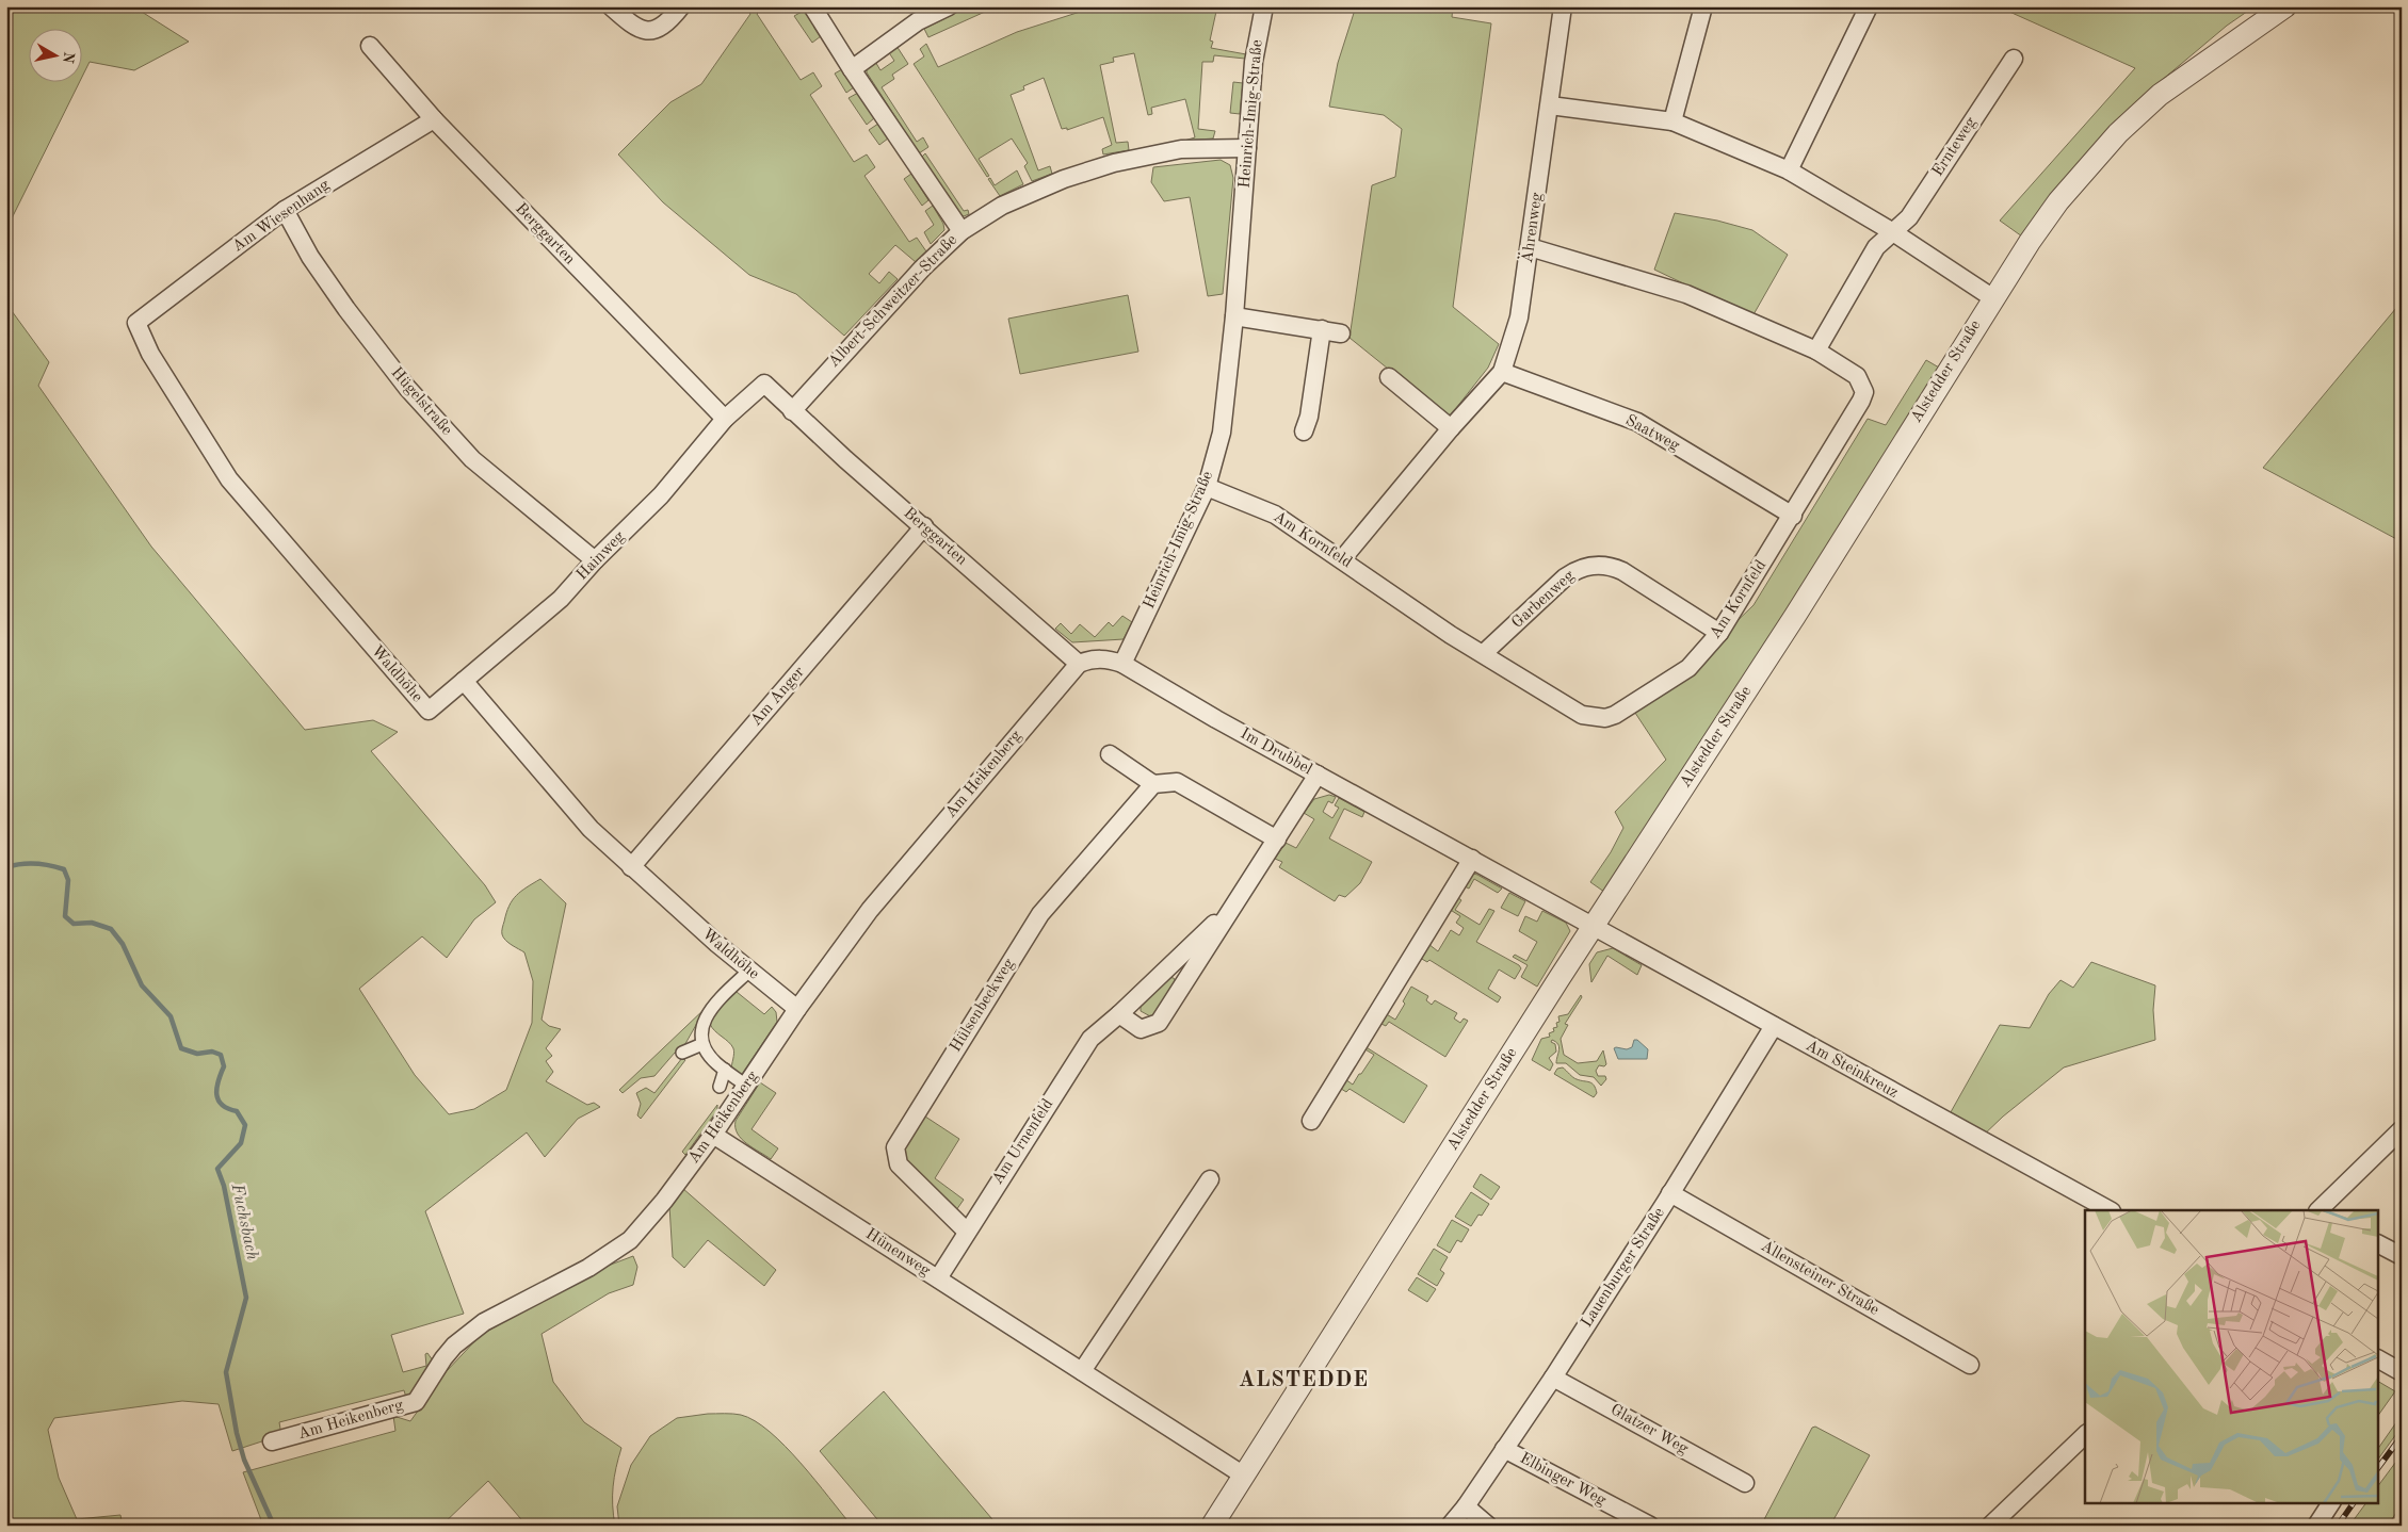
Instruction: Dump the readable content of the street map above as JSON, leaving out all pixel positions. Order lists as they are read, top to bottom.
{
  "streets": {
    "street": [
      "Heinrich-Imig-Straße",
      "Ernteweg",
      "Am Wiesenhang",
      "Ährenweg",
      "Berggarten",
      "Albert-Schweitzer-Straße",
      "Alstedder Straße",
      "Hügelstraße",
      "Saatweg",
      "Am Kornfeld",
      "Hainweg",
      "Garbenweg",
      "Waldhöhe",
      "Am Anger",
      "Im Drubbel",
      "Am Heikenberg",
      "Hülsenbeckweg",
      "Am Steinkreuz",
      "Am Urnenfeld",
      "Hünenweg",
      "Lauenburger Straße",
      "Allensteiner Straße",
      "Glatzer Weg",
      "Elbinger Weg"
    ]
  },
  "crossings": [
    ["Heinrich-Imig-Straße", "Albert-Schweitzer-Straße"],
    ["Heinrich-Imig-Straße", "Am Kornfeld"],
    ["Heinrich-Imig-Straße", "Im Drubbel"],
    ["Ernteweg", "Am Kornfeld"],
    ["Am Wiesenhang", "Berggarten"],
    ["Am Wiesenhang", "Hügelstraße"],
    ["Am Wiesenhang", "Waldhöhe"],
    ["Ährenweg", "Saatweg"],
    ["Ährenweg", "Am Kornfeld"],
    ["Berggarten", "Albert-Schweitzer-Straße"],
    ["Berggarten", "Hainweg"],
    ["Berggarten", "Am Anger"],
    ["Berggarten", "Im Drubbel"],
    ["Berggarten", "Am Heikenberg"],
    ["Alstedder Straße", "Im Drubbel"],
    ["Alstedder Straße", "Am Steinkreuz"],
    ["Alstedder Straße", "Hünenweg"],
    ["Hügelstraße", "Hainweg"],
    ["Saatweg", "Am Kornfeld"],
    ["Am Kornfeld", "Garbenweg"],
    ["Hainweg", "Waldhöhe"],
    ["Waldhöhe", "Am Anger"],
    ["Waldhöhe", "Am Heikenberg"],
    ["Im Drubbel", "Am Heikenberg"],
    ["Im Drubbel", "Am Steinkreuz"],
    ["Im Drubbel", "Am Urnenfeld"],
    ["Am Heikenberg", "Hünenweg"],
    ["Hülsenbeckweg", "Am Urnenfeld"],
    ["Am Steinkreuz", "Lauenburger Straße"],
    ["Am Urnenfeld", "Hünenweg"],
    ["Lauenburger Straße", "Allensteiner Straße"],
    ["Lauenburger Straße", "Glatzer Weg"],
    ["Lauenburger Straße", "Elbinger Weg"]
  ],
  "districts": ["ALSTEDDE"],
  "water": ["Fuchsbach"],
  "north": "right"
}
